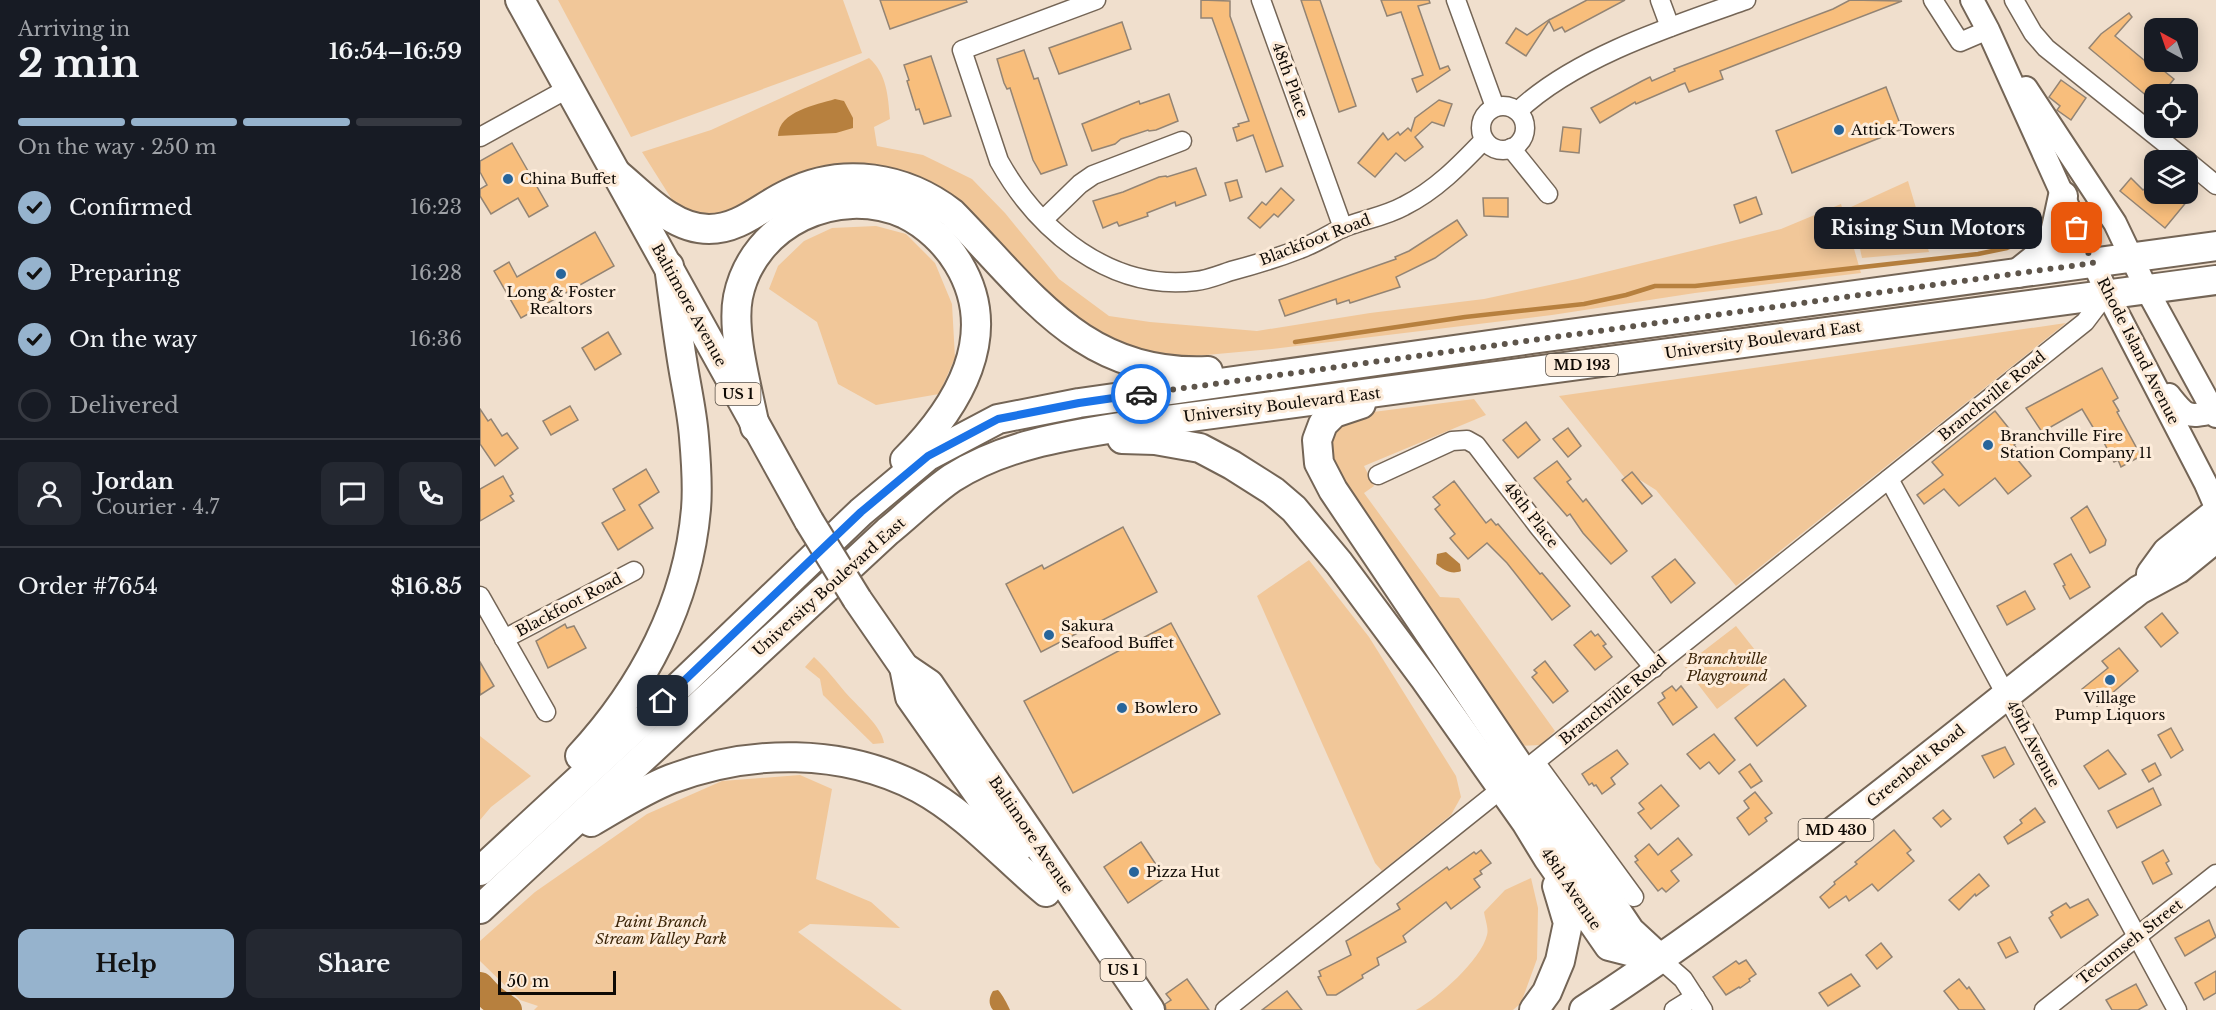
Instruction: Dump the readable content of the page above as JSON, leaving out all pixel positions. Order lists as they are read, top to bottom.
{
  "streets": {
    "main road": [
      "Baltimore Avenue",
      "University Boulevard East",
      "MD 193",
      "US 1",
      "Greenbelt Road",
      "MD 430",
      "48th Avenue"
    ],
    "street": [
      "48th Place",
      "Blackfoot Road",
      "Rhode Island Avenue",
      "Branchville Road",
      "49th Avenue",
      "Tecumseh Street"
    ]
  },
  "crossings": [
    ["48th Place", "Blackfoot Road"],
    ["48th Place", "Branchville Road"],
    ["University Boulevard East", "Rhode Island Avenue"],
    ["University Boulevard East", "Branchville Road"],
    ["Rhode Island Avenue", "Branchville Road"],
    ["Branchville Road", "49th Avenue"],
    ["Branchville Road", "48th Avenue"],
    ["49th Avenue", "Greenbelt Road"],
    ["49th Avenue", "Tecumseh Street"],
    ["Greenbelt Road", "MD 430"],
    ["Greenbelt Road", "48th Avenue"]
  ],
  "parks": ["Branchville Playground", "Paint Branch Stream Valley Park"],
  "places": [
    "Attick Towers",
    "China Buffet",
    "Rising Sun Motors",
    "Long & Foster Realtors",
    "Branchville Fire Station Company 11",
    "Sakura Seafood Buffet",
    "Village Pump Liquors",
    "Bowlero",
    "Pizza Hut"
  ],
  "scale_bar": "50 m",
  "north": "top left",
  "page": {
    "heading": ["2 min", "Arriving in", "16:54–16:59"],
    "panel": [
      "Jordan",
      "Courier · 4.7",
      "Order #7654",
      "$16.85"
    ],
    "bar": "On the way · 250 m",
    "list": [
      ["Confirmed", "16:23"],
      ["Preparing", "16:28"],
      ["On the way", "16:36"],
      "Delivered"
    ],
    "bubble": "Rising Sun Motors",
    "buttons": ["Help", "Share"],
    "scale": "50 m"
  }
}
